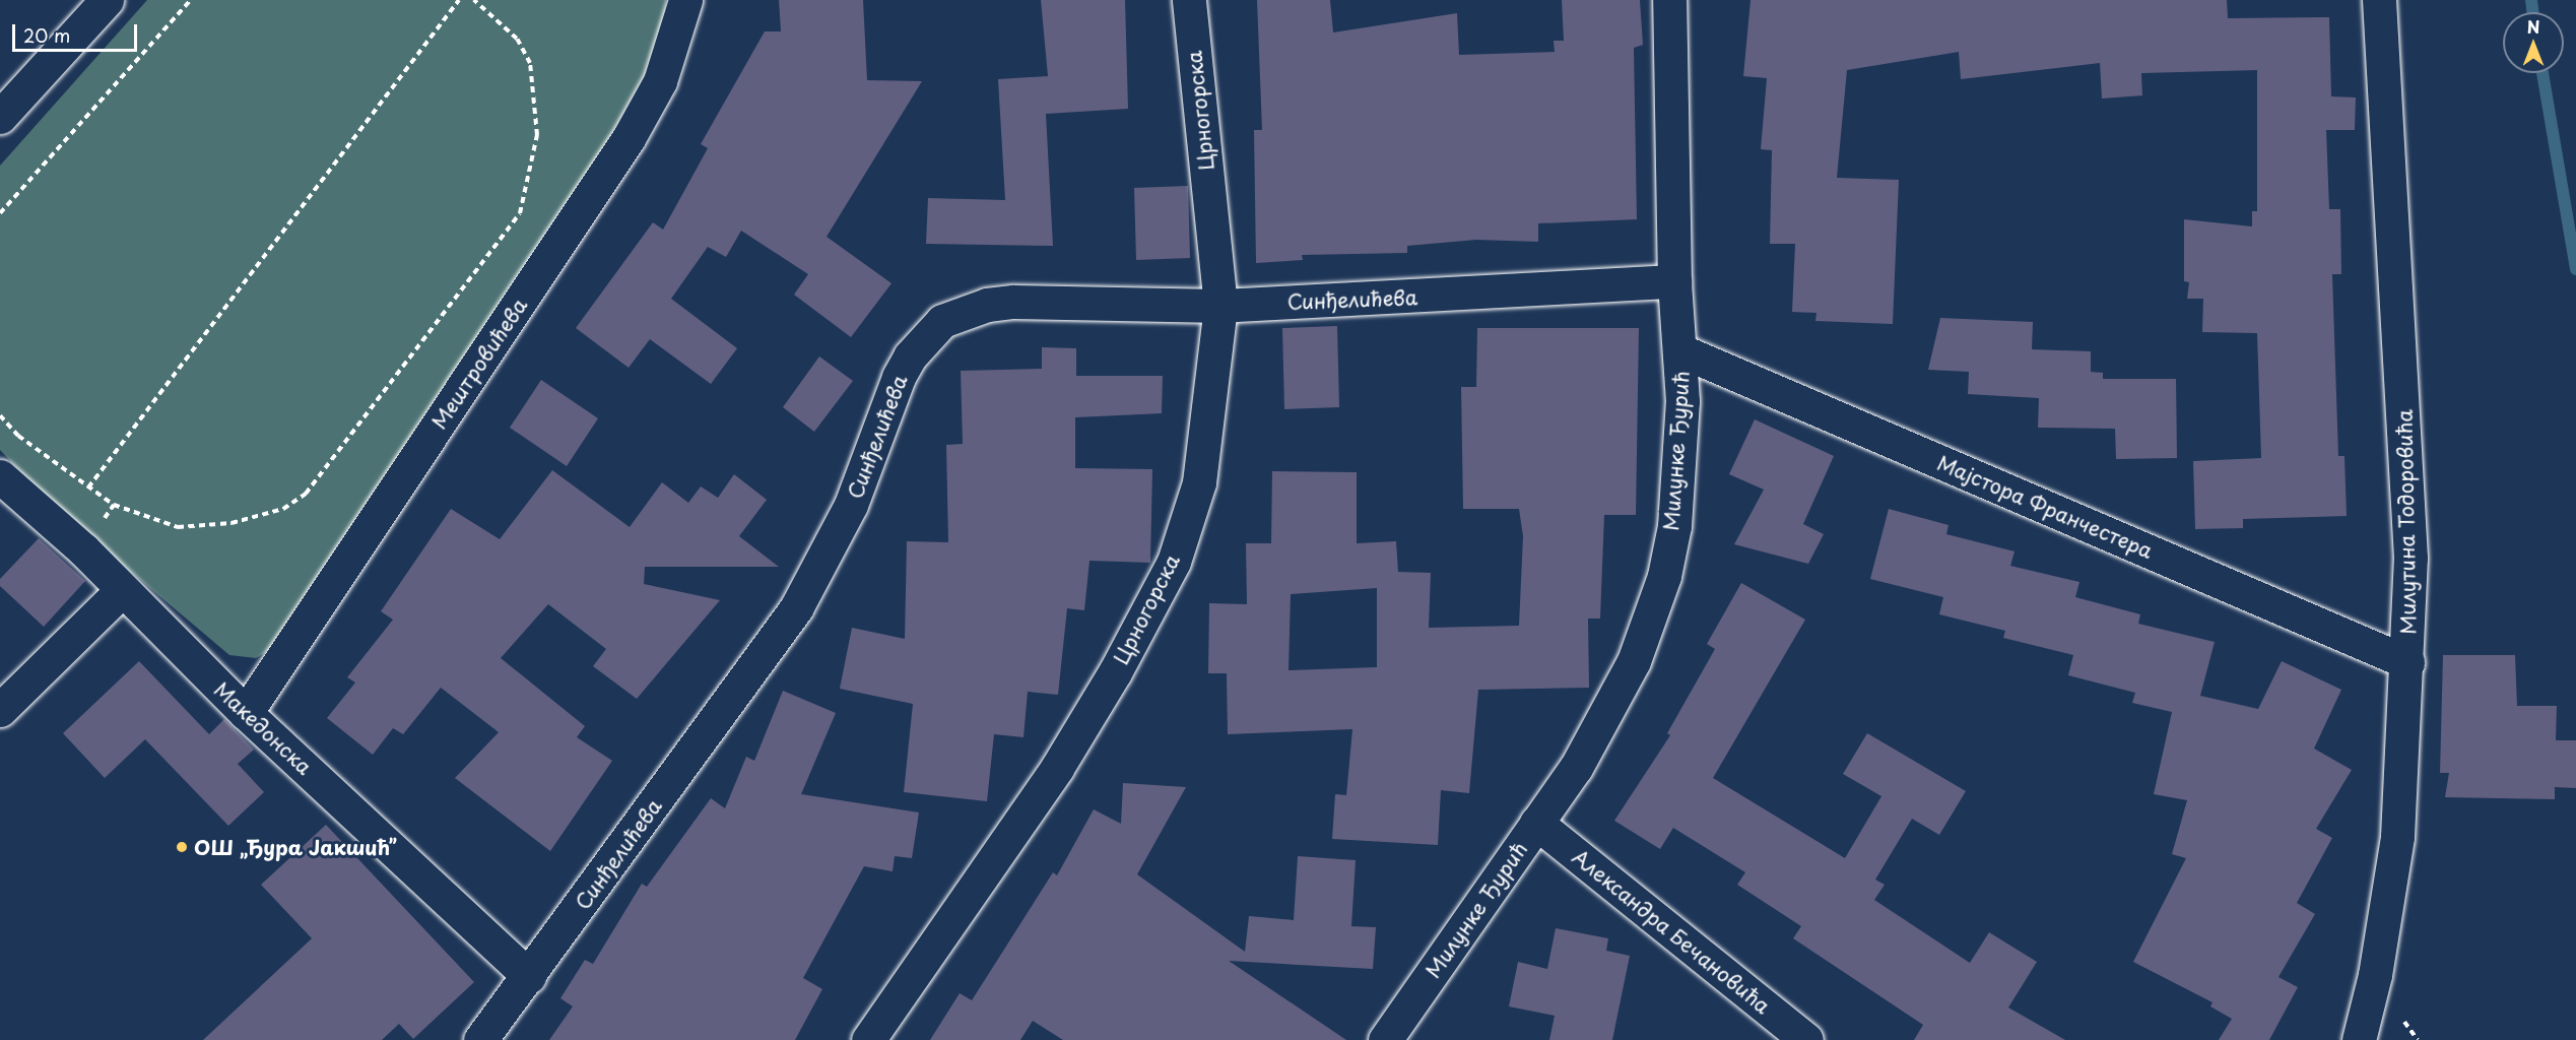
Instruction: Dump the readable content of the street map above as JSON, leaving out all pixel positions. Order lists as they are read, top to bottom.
{
  "streets": {
    "street": [
      "Црногорска",
      "Синђелићева",
      "Мештровићева",
      "Милунке Ђурић",
      "Мајстора Франчестера",
      "Милутина Тодоровића",
      "Македонска",
      "Александра Бечановића"
    ]
  },
  "crossings": [
    ["Црногорска", "Синђелићева"],
    ["Синђелићева", "Милунке Ђурић"],
    ["Синђелићева", "Македонска"],
    ["Мештровићева", "Македонска"],
    ["Милунке Ђурић", "Мајстора Франчестера"],
    ["Милунке Ђурић", "Александра Бечановића"],
    ["Мајстора Франчестера", "Милутина Тодоровића"]
  ],
  "places": ["ОШ „Ђура Јакшић”"],
  "scale_bar": "20 m",
  "north": "top"
}
